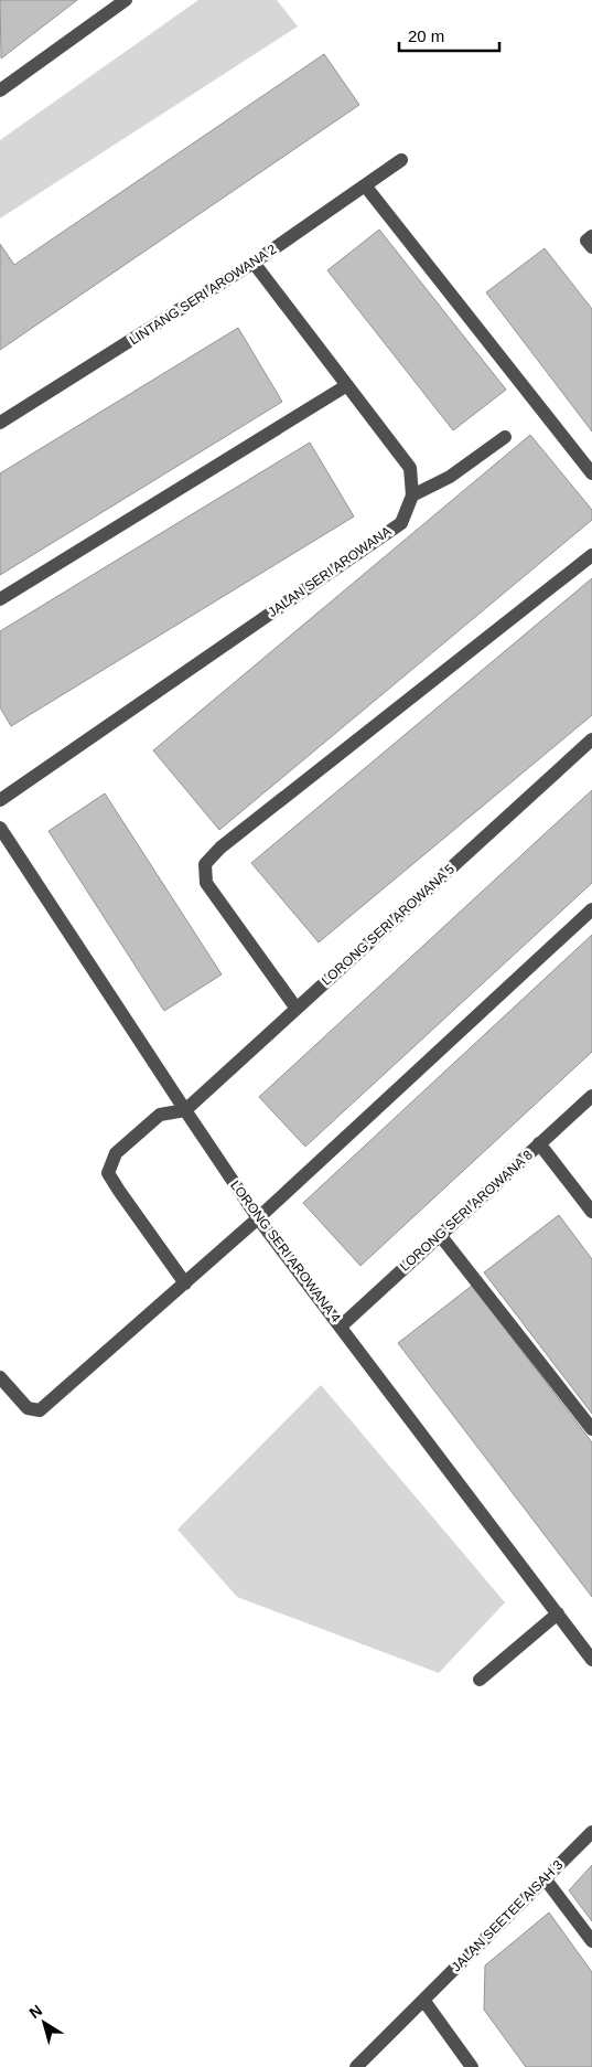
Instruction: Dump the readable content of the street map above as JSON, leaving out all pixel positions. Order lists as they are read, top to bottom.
{
  "streets": {
    "street": [
      "LINTANG SERI AROWANA 2",
      "JALAN SERI AROWANA",
      "LORONG SERI AROWANA 5",
      "LORONG SERI AROWANA 8",
      "LORONG SERI AROWANA 4",
      "JALAN SEETEE AISAH 3"
    ]
  },
  "crossings": [
    ["LINTANG SERI AROWANA 2", "JALAN SERI AROWANA"],
    ["LORONG SERI AROWANA 5", "LORONG SERI AROWANA 4"],
    ["LORONG SERI AROWANA 8", "LORONG SERI AROWANA 4"]
  ],
  "scale_bar": "20 m",
  "north": "top left"
}
